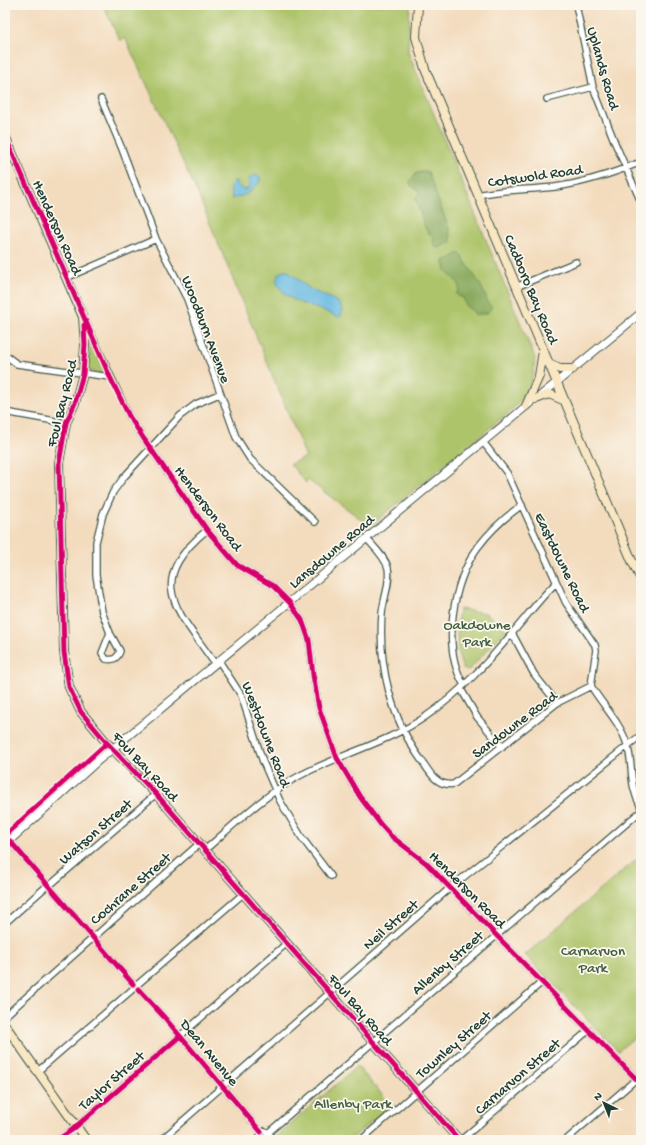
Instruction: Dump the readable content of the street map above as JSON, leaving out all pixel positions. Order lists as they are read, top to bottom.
{
  "streets": {
    "main road": ["Henderson Road", "Cadboro Bay Road", "Foul Bay Road"],
    "street": [
      "Uplands Road",
      "Cotswold Road",
      "Woodburn Avenue",
      "Lansdowne Road",
      "Eastdowne Road",
      "Sandowne Road",
      "Westdowne Road",
      "Watson Street",
      "Cochrane Street",
      "Neil Street",
      "Allenby Street",
      "Townley Street",
      "Dean Avenue",
      "Carnarvon Street",
      "Taylor Street"
    ]
  },
  "crossings": [
    ["Uplands Road", "Cotswold Road"],
    ["Cotswold Road", "Cadboro Bay Road"],
    ["Henderson Road", "Foul Bay Road"],
    ["Henderson Road", "Lansdowne Road"],
    ["Henderson Road", "Westdowne Road"],
    ["Henderson Road", "Cochrane Street"],
    ["Henderson Road", "Neil Street"],
    ["Henderson Road", "Allenby Street"],
    ["Henderson Road", "Townley Street"],
    ["Henderson Road", "Carnarvon Street"],
    ["Cadboro Bay Road", "Lansdowne Road"],
    ["Foul Bay Road", "Lansdowne Road"],
    ["Foul Bay Road", "Watson Street"],
    ["Foul Bay Road", "Cochrane Street"],
    ["Foul Bay Road", "Neil Street"],
    ["Foul Bay Road", "Allenby Street"],
    ["Foul Bay Road", "Townley Street"],
    ["Foul Bay Road", "Carnarvon Street"],
    ["Foul Bay Road", "Taylor Street"],
    ["Lansdowne Road", "Eastdowne Road"],
    ["Lansdowne Road", "Westdowne Road"],
    ["Lansdowne Road", "Dean Avenue"],
    ["Eastdowne Road", "Sandowne Road"],
    ["Eastdowne Road", "Cochrane Street"],
    ["Sandowne Road", "Cochrane Street"],
    ["Westdowne Road", "Cochrane Street"],
    ["Watson Street", "Dean Avenue"],
    ["Cochrane Street", "Dean Avenue"],
    ["Neil Street", "Dean Avenue"],
    ["Dean Avenue", "Taylor Street"]
  ],
  "parks": ["Oakdowne Park", "Carnarvon Park", "Allenby Park"],
  "north": "top left"
}
